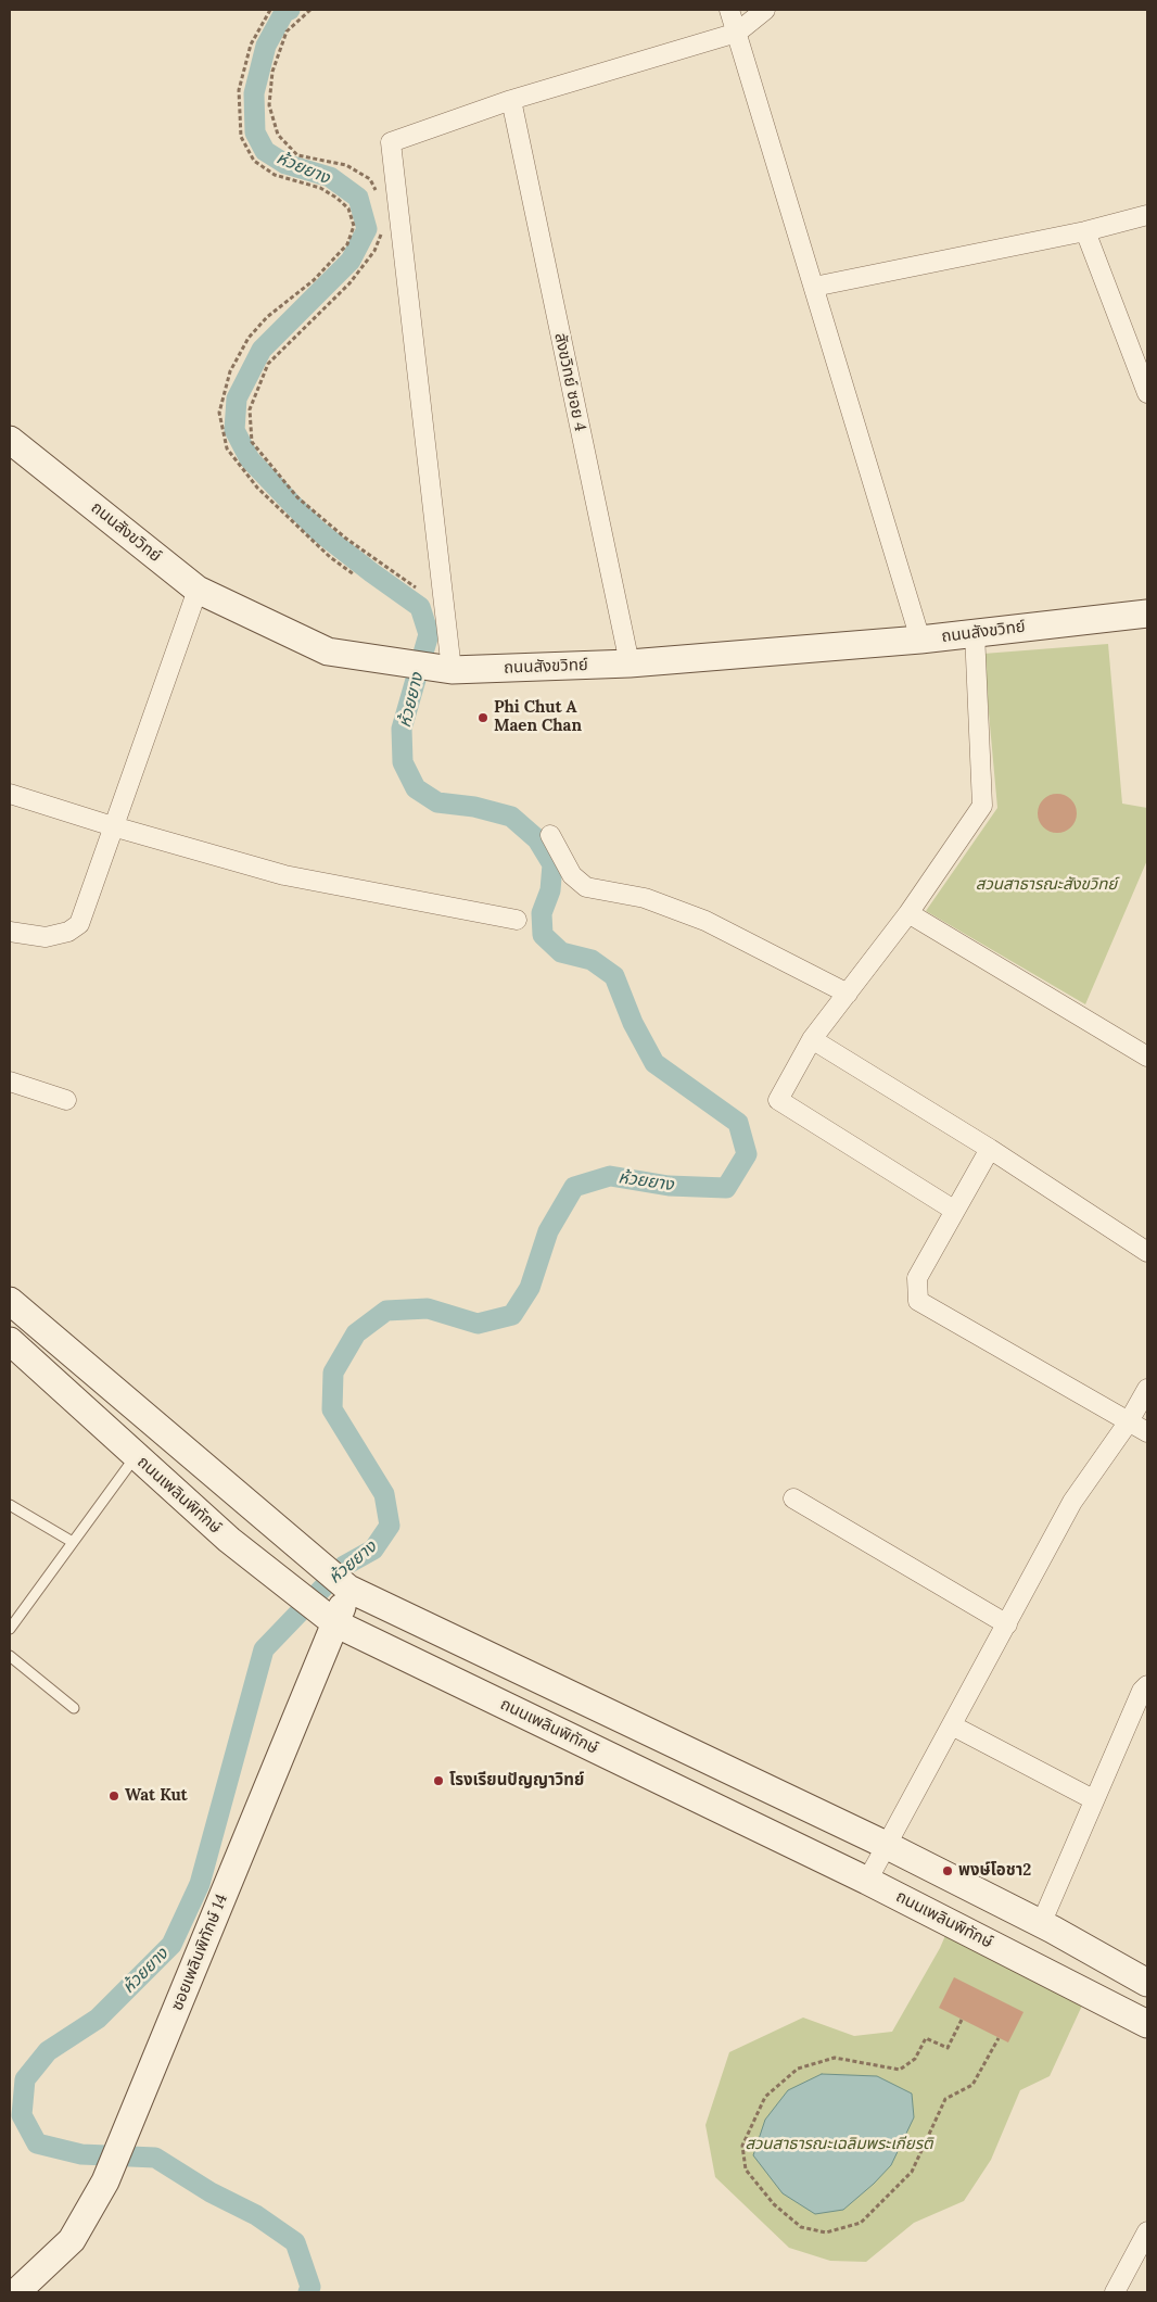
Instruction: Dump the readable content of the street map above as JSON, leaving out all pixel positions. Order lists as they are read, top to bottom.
{
  "streets": {
    "main road": ["ถนนสังขวิทย์", "ถนนเพลินพิทักษ์", "ซอยเพลินพิทักษ์ 14"],
    "street": ["สังขวิทย์ ซอย 4"]
  },
  "crossings": [
    ["สังขวิทย์ ซอย 4", "ถนนสังขวิทย์"],
    ["ถนนเพลินพิทักษ์", "ซอยเพลินพิทักษ์ 14"]
  ],
  "water": ["ห้วยยาง"],
  "parks": ["สวนสาธารณะสังขวิทย์", "สวนสาธารณะเฉลิมพระเกียรติ"],
  "places": [
    "Phi Chut A Maen Chan",
    "โรงเรียนปัญญาวิทย์",
    "Wat Kut",
    "พงษ์โอชา2"
  ]
}
